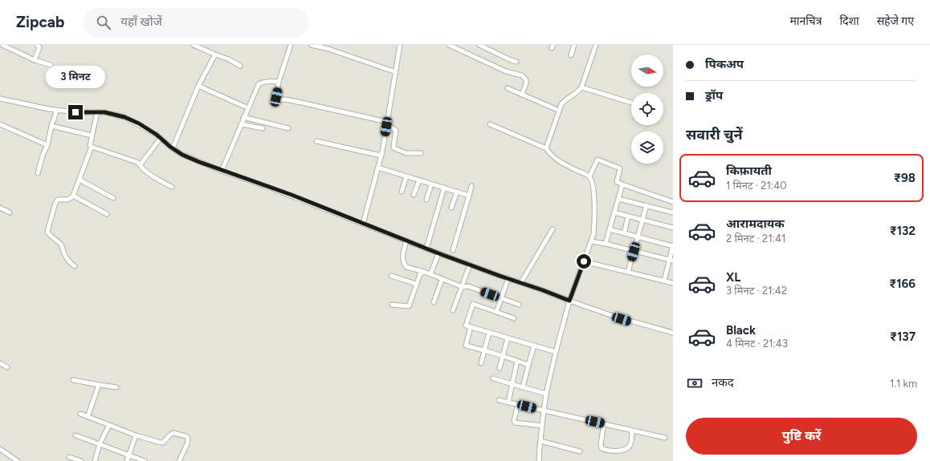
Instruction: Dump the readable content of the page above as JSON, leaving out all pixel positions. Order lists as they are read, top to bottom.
{
  "north": "right",
  "page": {
    "header": "Zipcab",
    "search": "यहाँ खोजें",
    "nav": ["मानचित्र", "दिशा", "सहेजे गए"],
    "banner": ["पिकअप", "ड्रॉप"],
    "bubble": "3 मिनट",
    "heading": "सवारी चुनें",
    "list": [
      {
        "name": "किफ़ायती",
        "note": "1 मिनट · 21:40",
        "value": "₹98"
      },
      {
        "name": "आरामदायक",
        "note": "2 मिनट · 21:41",
        "value": "₹132"
      },
      {
        "name": "XL",
        "note": "3 मिनट · 21:42",
        "value": "₹166"
      },
      {
        "name": "Black",
        "note": "4 मिनट · 21:43",
        "value": "₹137"
      }
    ],
    "pay": ["नकद", "1.1 km"],
    "buttons": "पुष्टि करें"
  }
}
